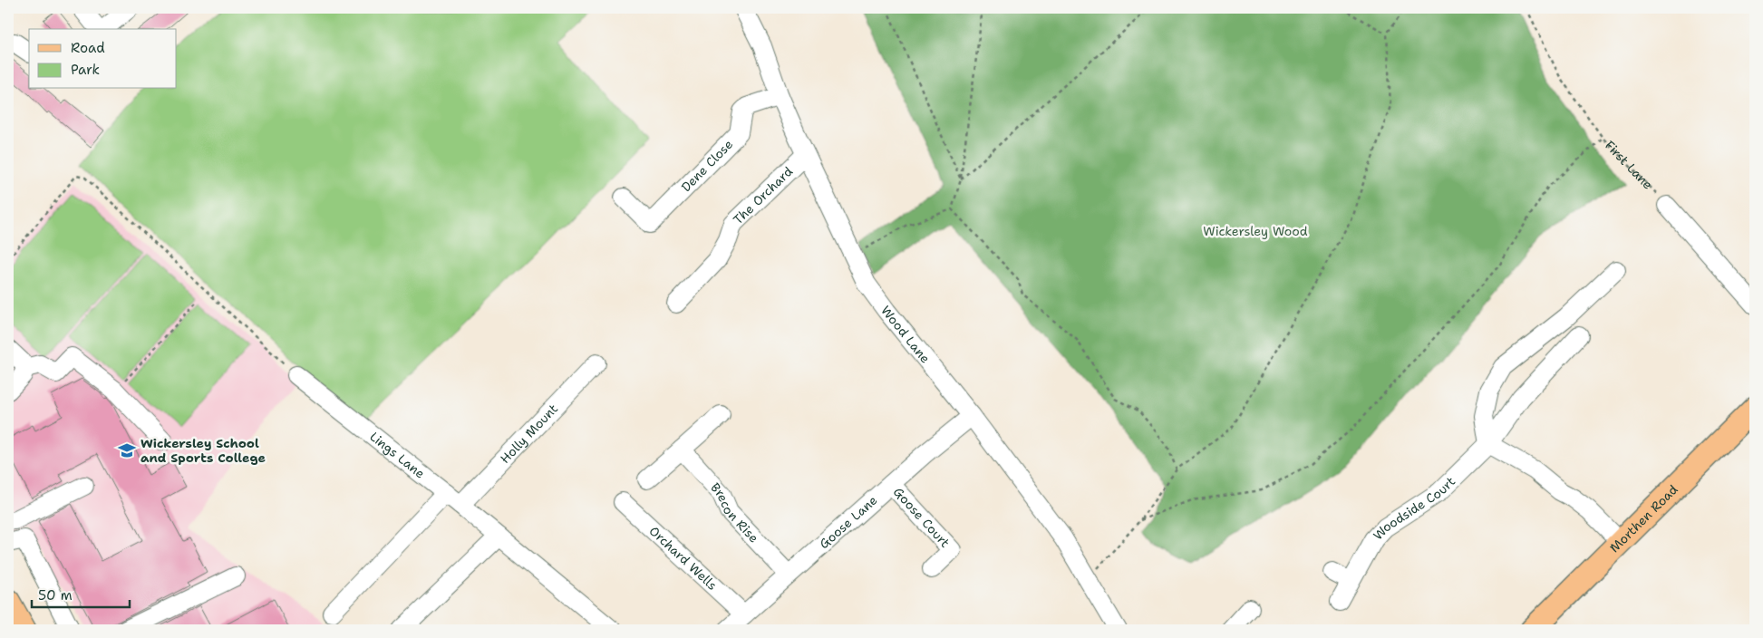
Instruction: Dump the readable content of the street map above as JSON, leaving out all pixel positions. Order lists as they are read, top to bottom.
{
  "streets": {
    "main road": ["Morthen Road"],
    "street": [
      "Dene Close",
      "The Orchard",
      "Wood Lane",
      "Holly Mount",
      "Lings Lane",
      "Woodside Court",
      "Brecon Rise",
      "Goose Court",
      "Goose Lane",
      "Orchard Wells"
    ],
    "path": ["First Lane"]
  },
  "crossings": [
    ["Dene Close", "Wood Lane"],
    ["The Orchard", "Wood Lane"],
    ["Wood Lane", "Goose Lane"],
    ["Holly Mount", "Lings Lane"],
    ["Brecon Rise", "Goose Lane"],
    ["Goose Court", "Goose Lane"],
    ["Goose Lane", "Orchard Wells"]
  ],
  "parks": ["Wickersley Wood"],
  "places": {
    "school or university": ["Wickersley School and Sports College"]
  },
  "legend": ["Road", "Park"],
  "scale_bar": "50 m"
}
